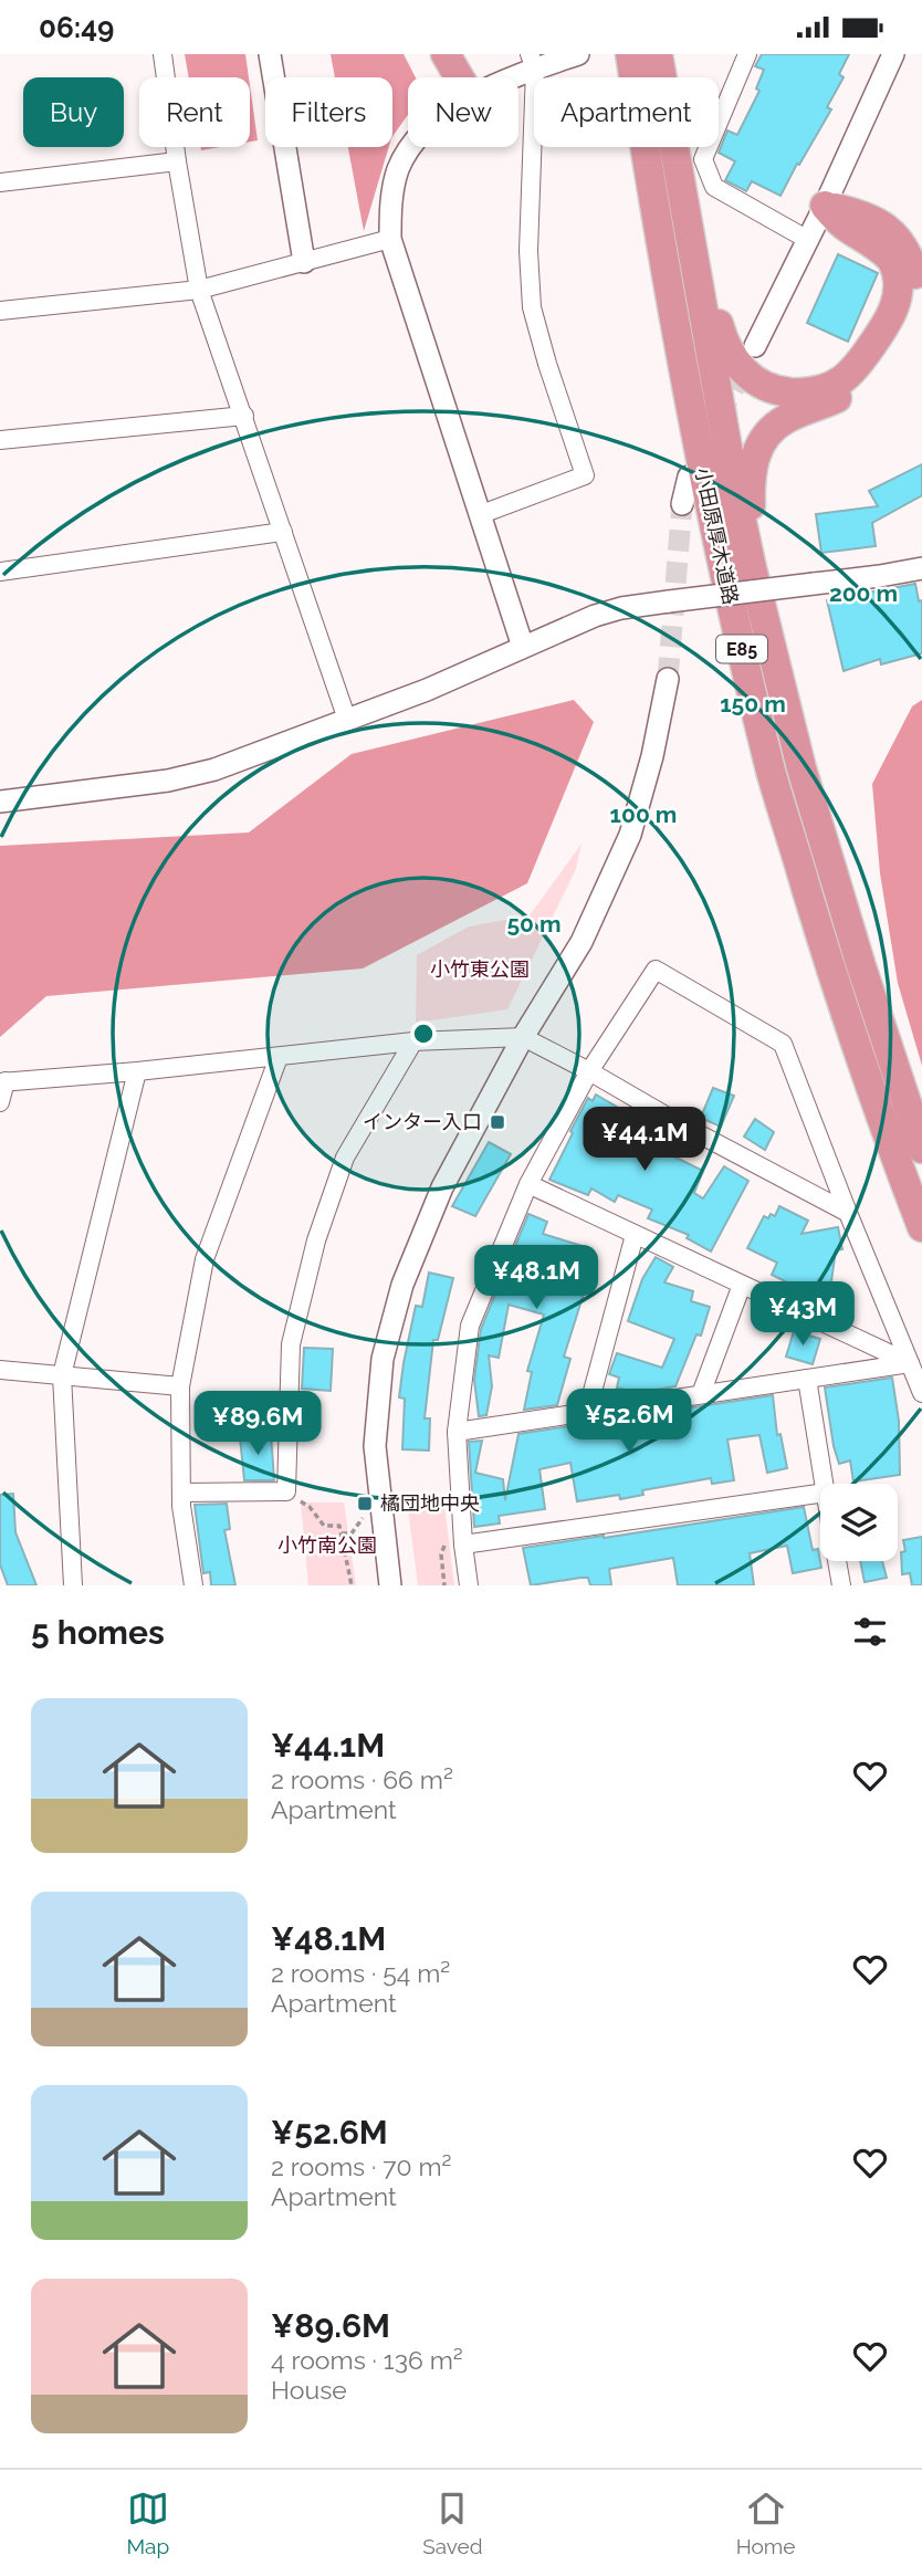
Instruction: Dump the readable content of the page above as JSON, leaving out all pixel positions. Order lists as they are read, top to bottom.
{
  "streets": {
    "highway": ["小田原厚木道路", "E85"]
  },
  "parks": ["小竹東公園", "小竹南公園"],
  "places": {
    "transit": ["インター入口", "橘団地中央"]
  },
  "page": {
    "status": "06:49",
    "chip": [
      "Buy",
      "Rent",
      "Filters",
      "New",
      "Apartment"
    ],
    "price": [
      "¥44.1M",
      "¥48.1M",
      "¥43M",
      "¥52.6M",
      "¥89.6M"
    ],
    "heading": "5 homes",
    "list": [
      {
        "name": "¥44.1M",
        "note": "2 rooms · 66 m² · Apartment"
      },
      {
        "name": "¥48.1M",
        "note": "2 rooms · 54 m² · Apartment"
      },
      {
        "name": "¥52.6M",
        "note": "2 rooms · 70 m² · Apartment"
      },
      {
        "name": "¥89.6M",
        "note": "4 rooms · 136 m² · House"
      }
    ],
    "tabs": ["Map", "Saved", "Home"]
  },
  "rings": [
    "200 m",
    "150 m",
    "100 m",
    "50 m"
  ]
}
